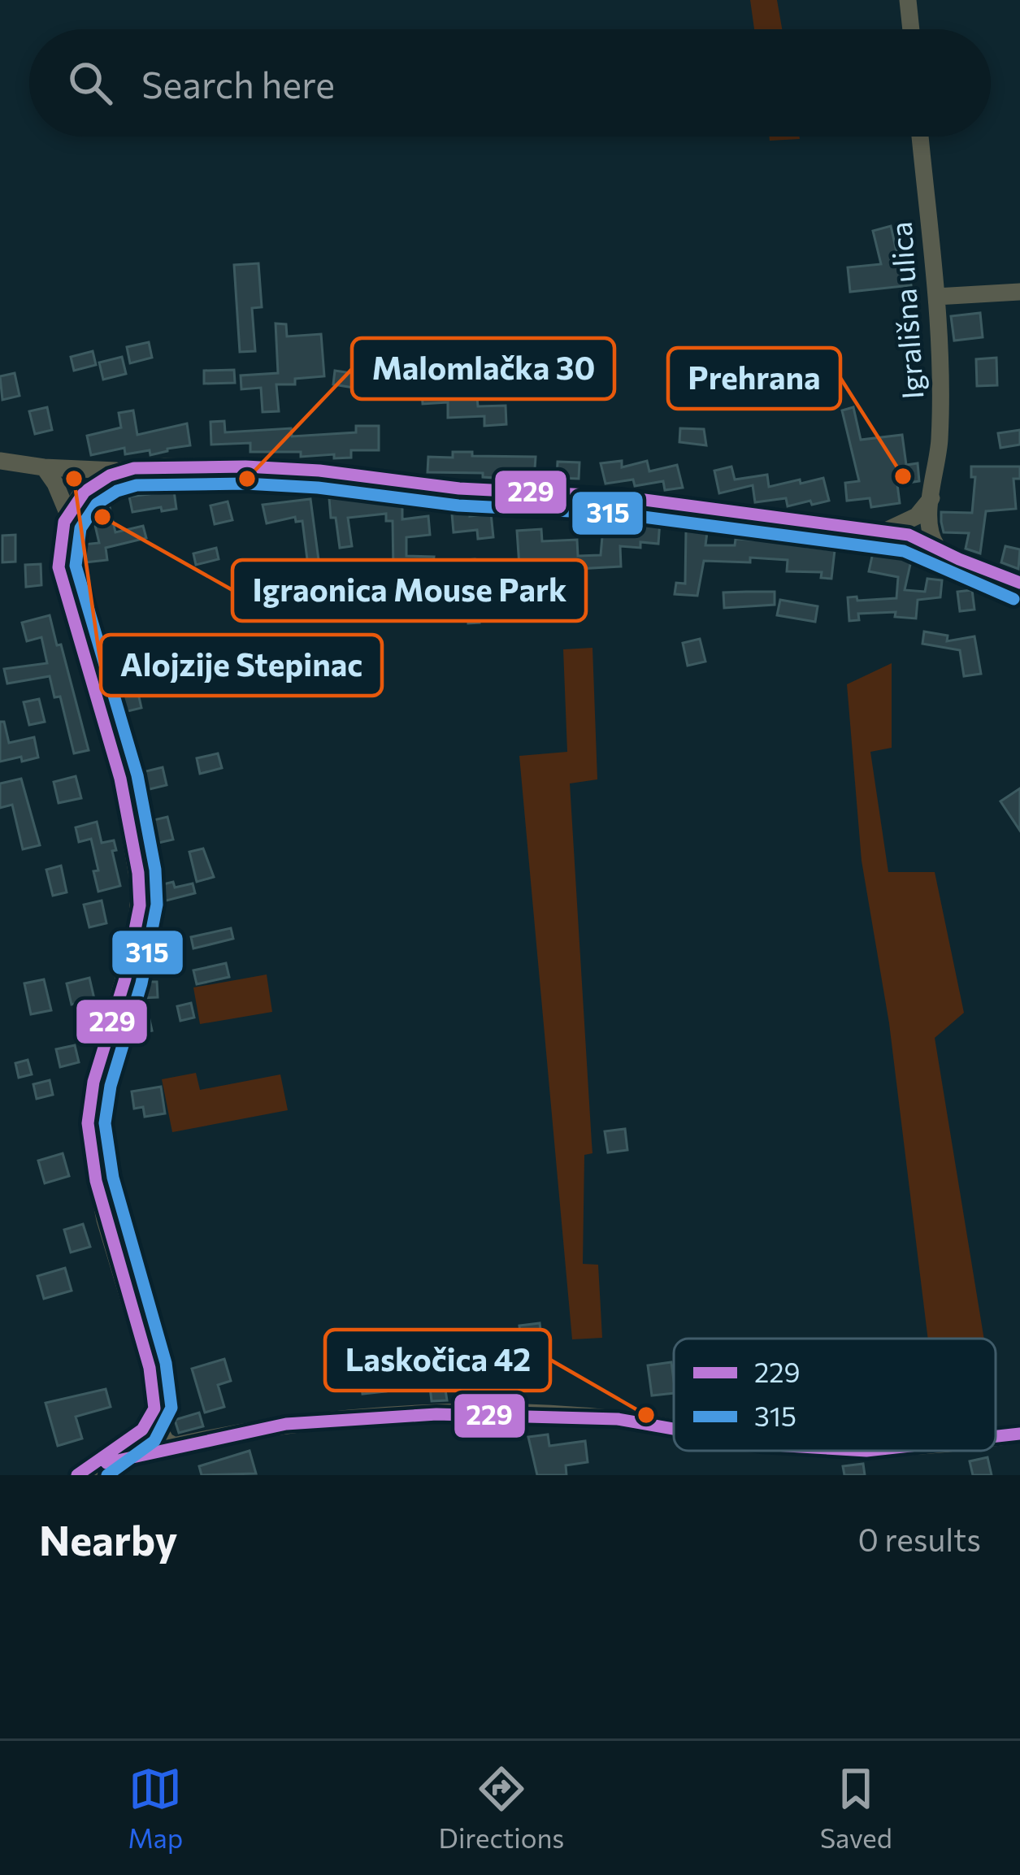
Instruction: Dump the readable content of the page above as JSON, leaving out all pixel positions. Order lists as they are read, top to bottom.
{
  "streets": {
    "street": ["Igrališna ulica"]
  },
  "places": [
    "Prehrana",
    "Alojzije Stepinac",
    "Malomlačka 30",
    "Igraonica Mouse Park",
    "Laskočica 42"
  ],
  "lines": ["transit line 229", "transit line 315"],
  "legend": ["229", "315"],
  "page": {
    "search": "Search here",
    "heading": ["Nearby", "0 results"],
    "nav": ["Map", "Directions", "Saved"]
  }
}
